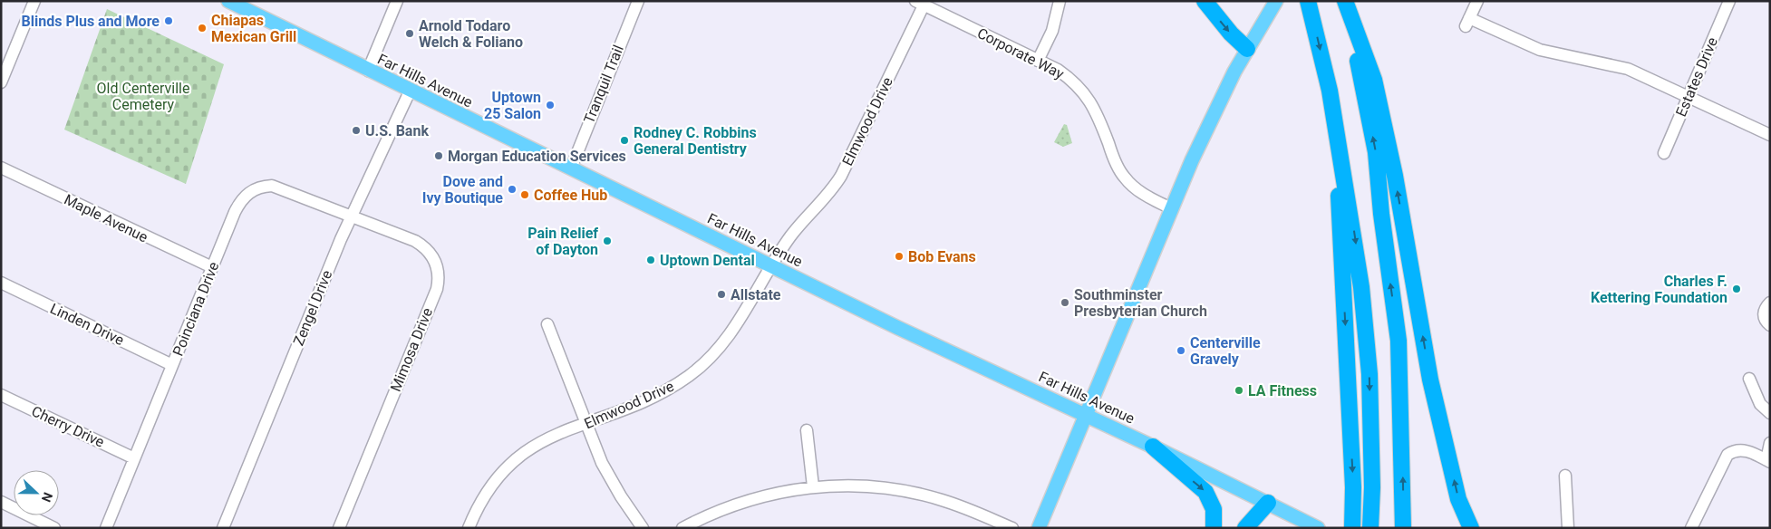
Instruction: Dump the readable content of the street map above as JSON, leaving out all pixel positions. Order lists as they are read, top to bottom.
{
  "streets": {
    "main road": ["Far Hills Avenue"],
    "street": [
      "Corporate Way",
      "Estates Drive",
      "Tranquil Trail",
      "Elmwood Drive",
      "Maple Avenue",
      "Zengel Drive",
      "Poinciana Drive",
      "Linden Drive",
      "Mimosa Drive",
      "Cherry Drive"
    ]
  },
  "crossings": [
    ["Corporate Way", "Elmwood Drive"],
    ["Far Hills Avenue", "Tranquil Trail"],
    ["Far Hills Avenue", "Elmwood Drive"],
    ["Far Hills Avenue", "Zengel Drive"],
    ["Maple Avenue", "Poinciana Drive"],
    ["Zengel Drive", "Poinciana Drive"],
    ["Zengel Drive", "Mimosa Drive"],
    ["Poinciana Drive", "Linden Drive"],
    ["Poinciana Drive", "Mimosa Drive"],
    ["Poinciana Drive", "Cherry Drive"]
  ],
  "parks": ["Old Centerville Cemetery"],
  "places": [
    "Blinds Plus and More",
    "Chiapas Mexican Grill",
    "Arnold Todaro Welch & Foliano",
    "Uptown 25 Salon",
    "U.S. Bank",
    "Rodney C. Robbins General Dentistry",
    "Morgan Education Services",
    "Dove and Ivy Boutique",
    "Coffee Hub",
    "Pain Relief of Dayton",
    "Bob Evans",
    "Uptown Dental",
    "Charles F. Kettering Foundation",
    "Allstate",
    "Southminster Presbyterian Church",
    "Centerville Gravely",
    "LA Fitness"
  ],
  "north": "right"
}
